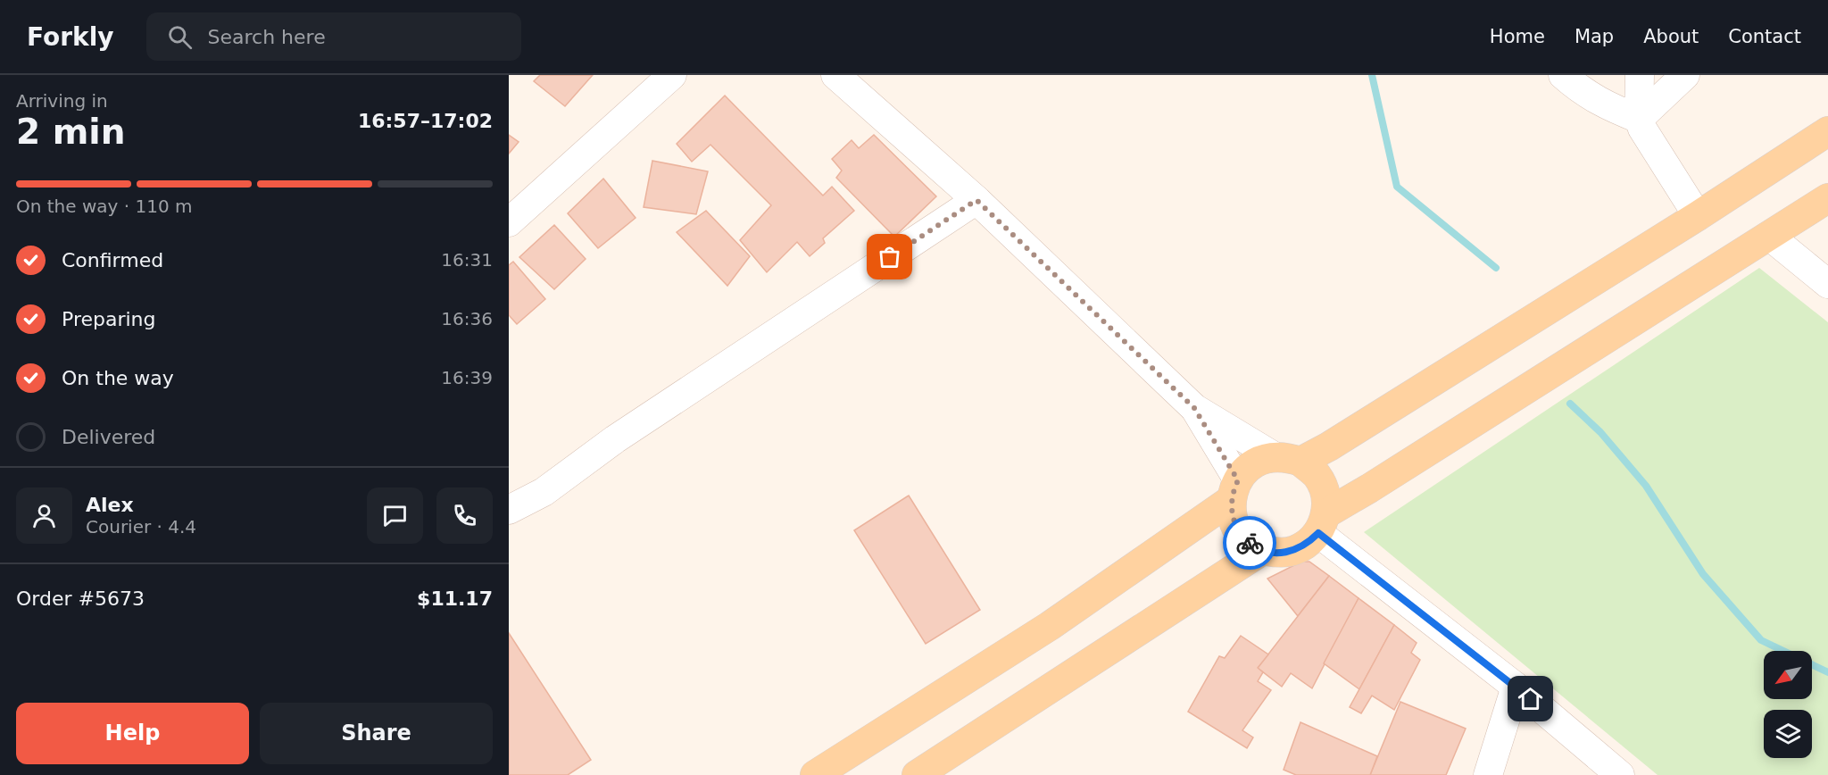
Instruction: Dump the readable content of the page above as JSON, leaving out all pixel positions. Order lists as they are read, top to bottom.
{
  "north": "bottom left",
  "page": {
    "header": "Forkly",
    "search": "Search here",
    "nav": [
      "Home",
      "Map",
      "About",
      "Contact"
    ],
    "heading": ["2 min", "Arriving in", "16:57–17:02"],
    "panel": [
      "Alex",
      "Courier · 4.4",
      "Order #5673",
      "$11.17"
    ],
    "bar": "On the way · 110 m",
    "list": [
      ["Confirmed", "16:31"],
      ["Preparing", "16:36"],
      ["On the way", "16:39"],
      "Delivered"
    ],
    "buttons": ["Help", "Share"]
  }
}
